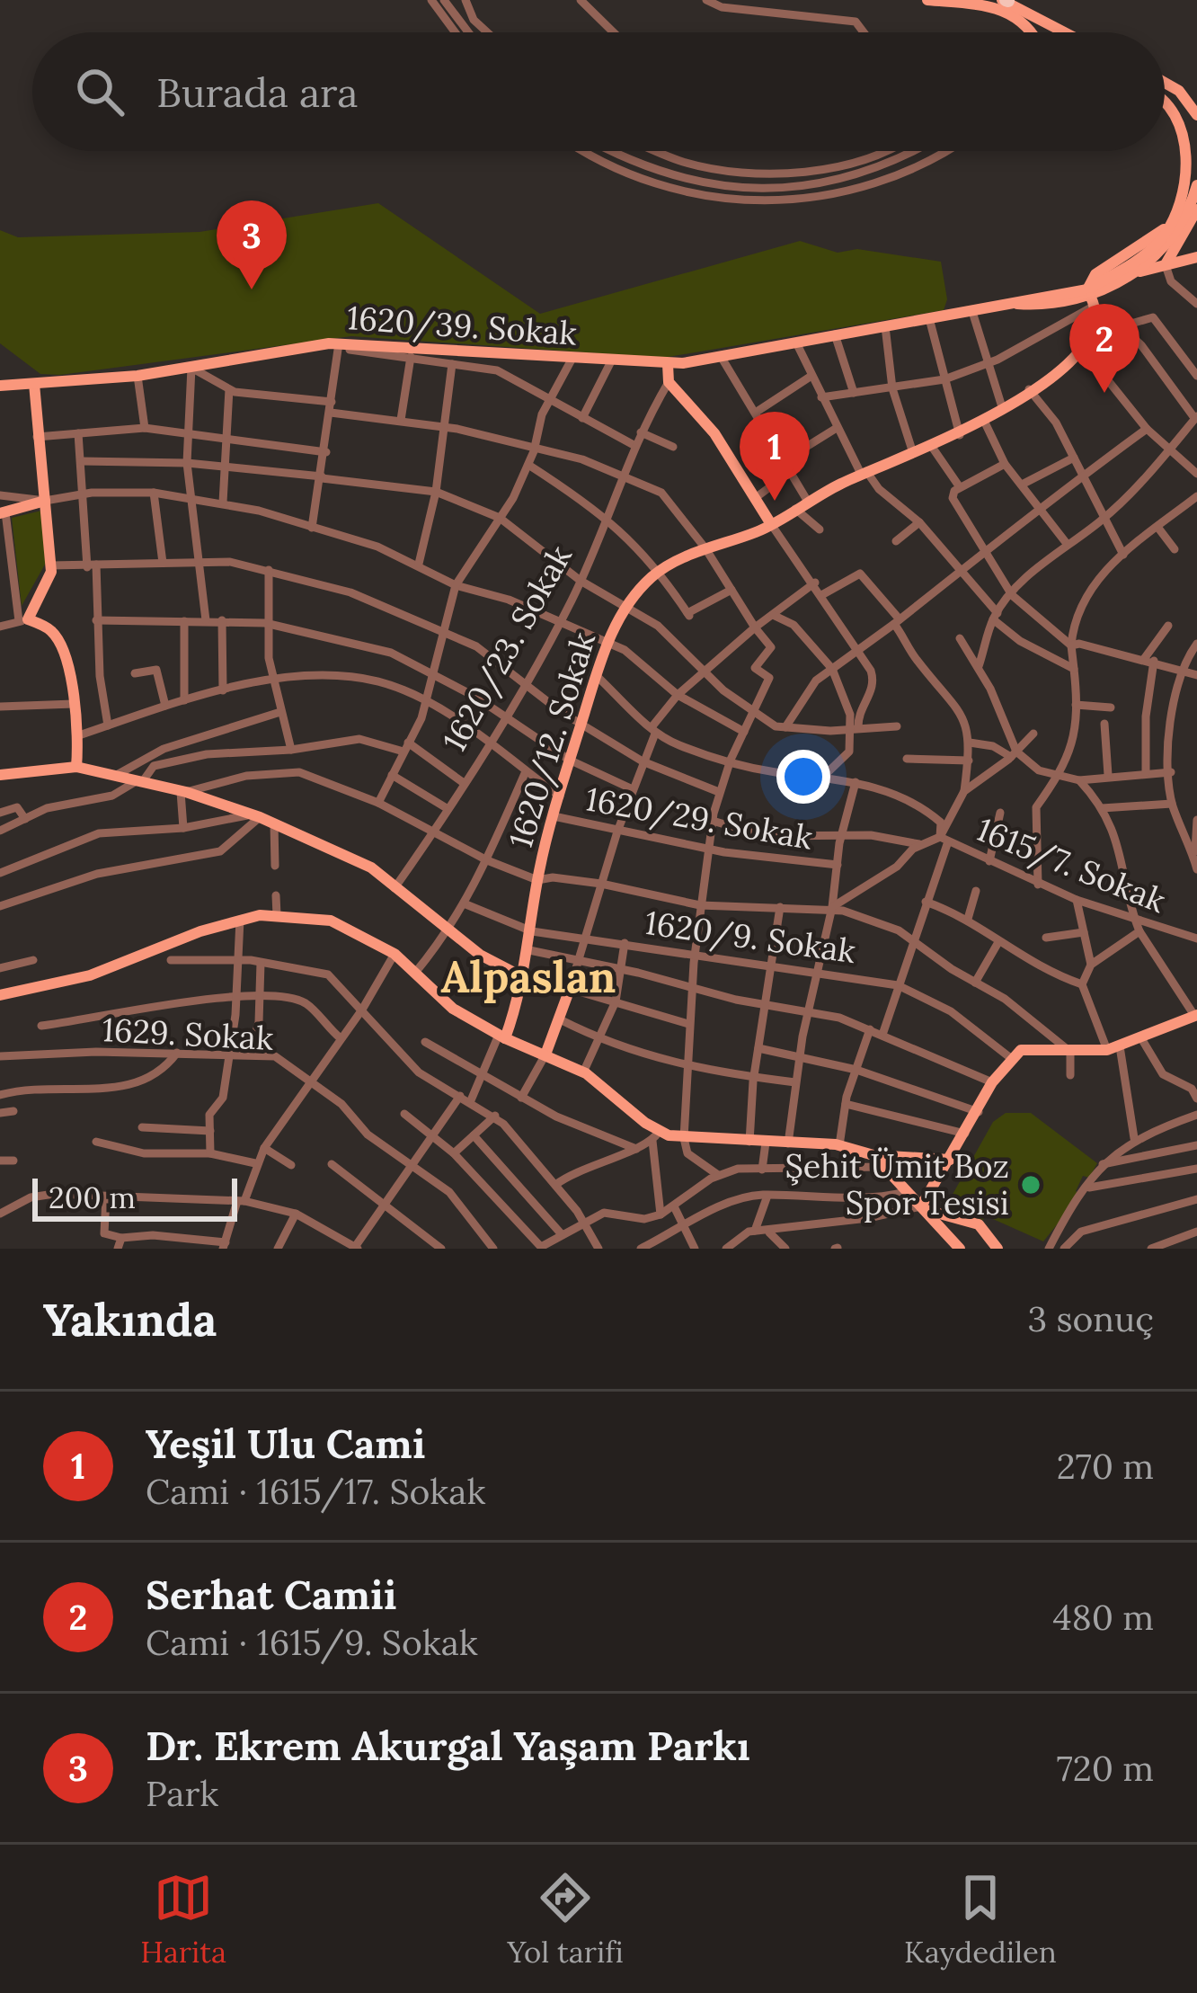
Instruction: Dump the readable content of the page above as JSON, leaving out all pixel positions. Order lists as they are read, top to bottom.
{
  "streets": {
    "main road": ["1620/39. Sokak", "1620/12. Sokak"],
    "street": [
      "1620/23. Sokak",
      "1620/29. Sokak",
      "1615/7. Sokak",
      "1620/9. Sokak",
      "1629. Sokak"
    ]
  },
  "crossings": [
    ["1620/12. Sokak", "1620/29. Sokak"],
    ["1620/12. Sokak", "1615/7. Sokak"],
    ["1620/12. Sokak", "1620/9. Sokak"]
  ],
  "districts": ["Alpaslan"],
  "places": ["Şehit Ümit Boz Spor Tesisi"],
  "scale_bar": "200 m",
  "page": {
    "search": "Burada ara",
    "pins": ["3", "2", "1"],
    "scale": "200 m",
    "heading": ["Yakında", "3 sonuç"],
    "list": [
      {
        "mark": "1",
        "name": "Yeşil Ulu Cami",
        "note": "Cami · 1615/17. Sokak",
        "value": "270 m"
      },
      {
        "mark": "2",
        "name": "Serhat Camii",
        "note": "Cami · 1615/9. Sokak",
        "value": "480 m"
      },
      {
        "mark": "3",
        "name": "Dr. Ekrem Akurgal Yaşam Parkı",
        "note": "Park",
        "value": "720 m"
      }
    ],
    "nav": ["Harita", "Yol tarifi", "Kaydedilen"]
  }
}
